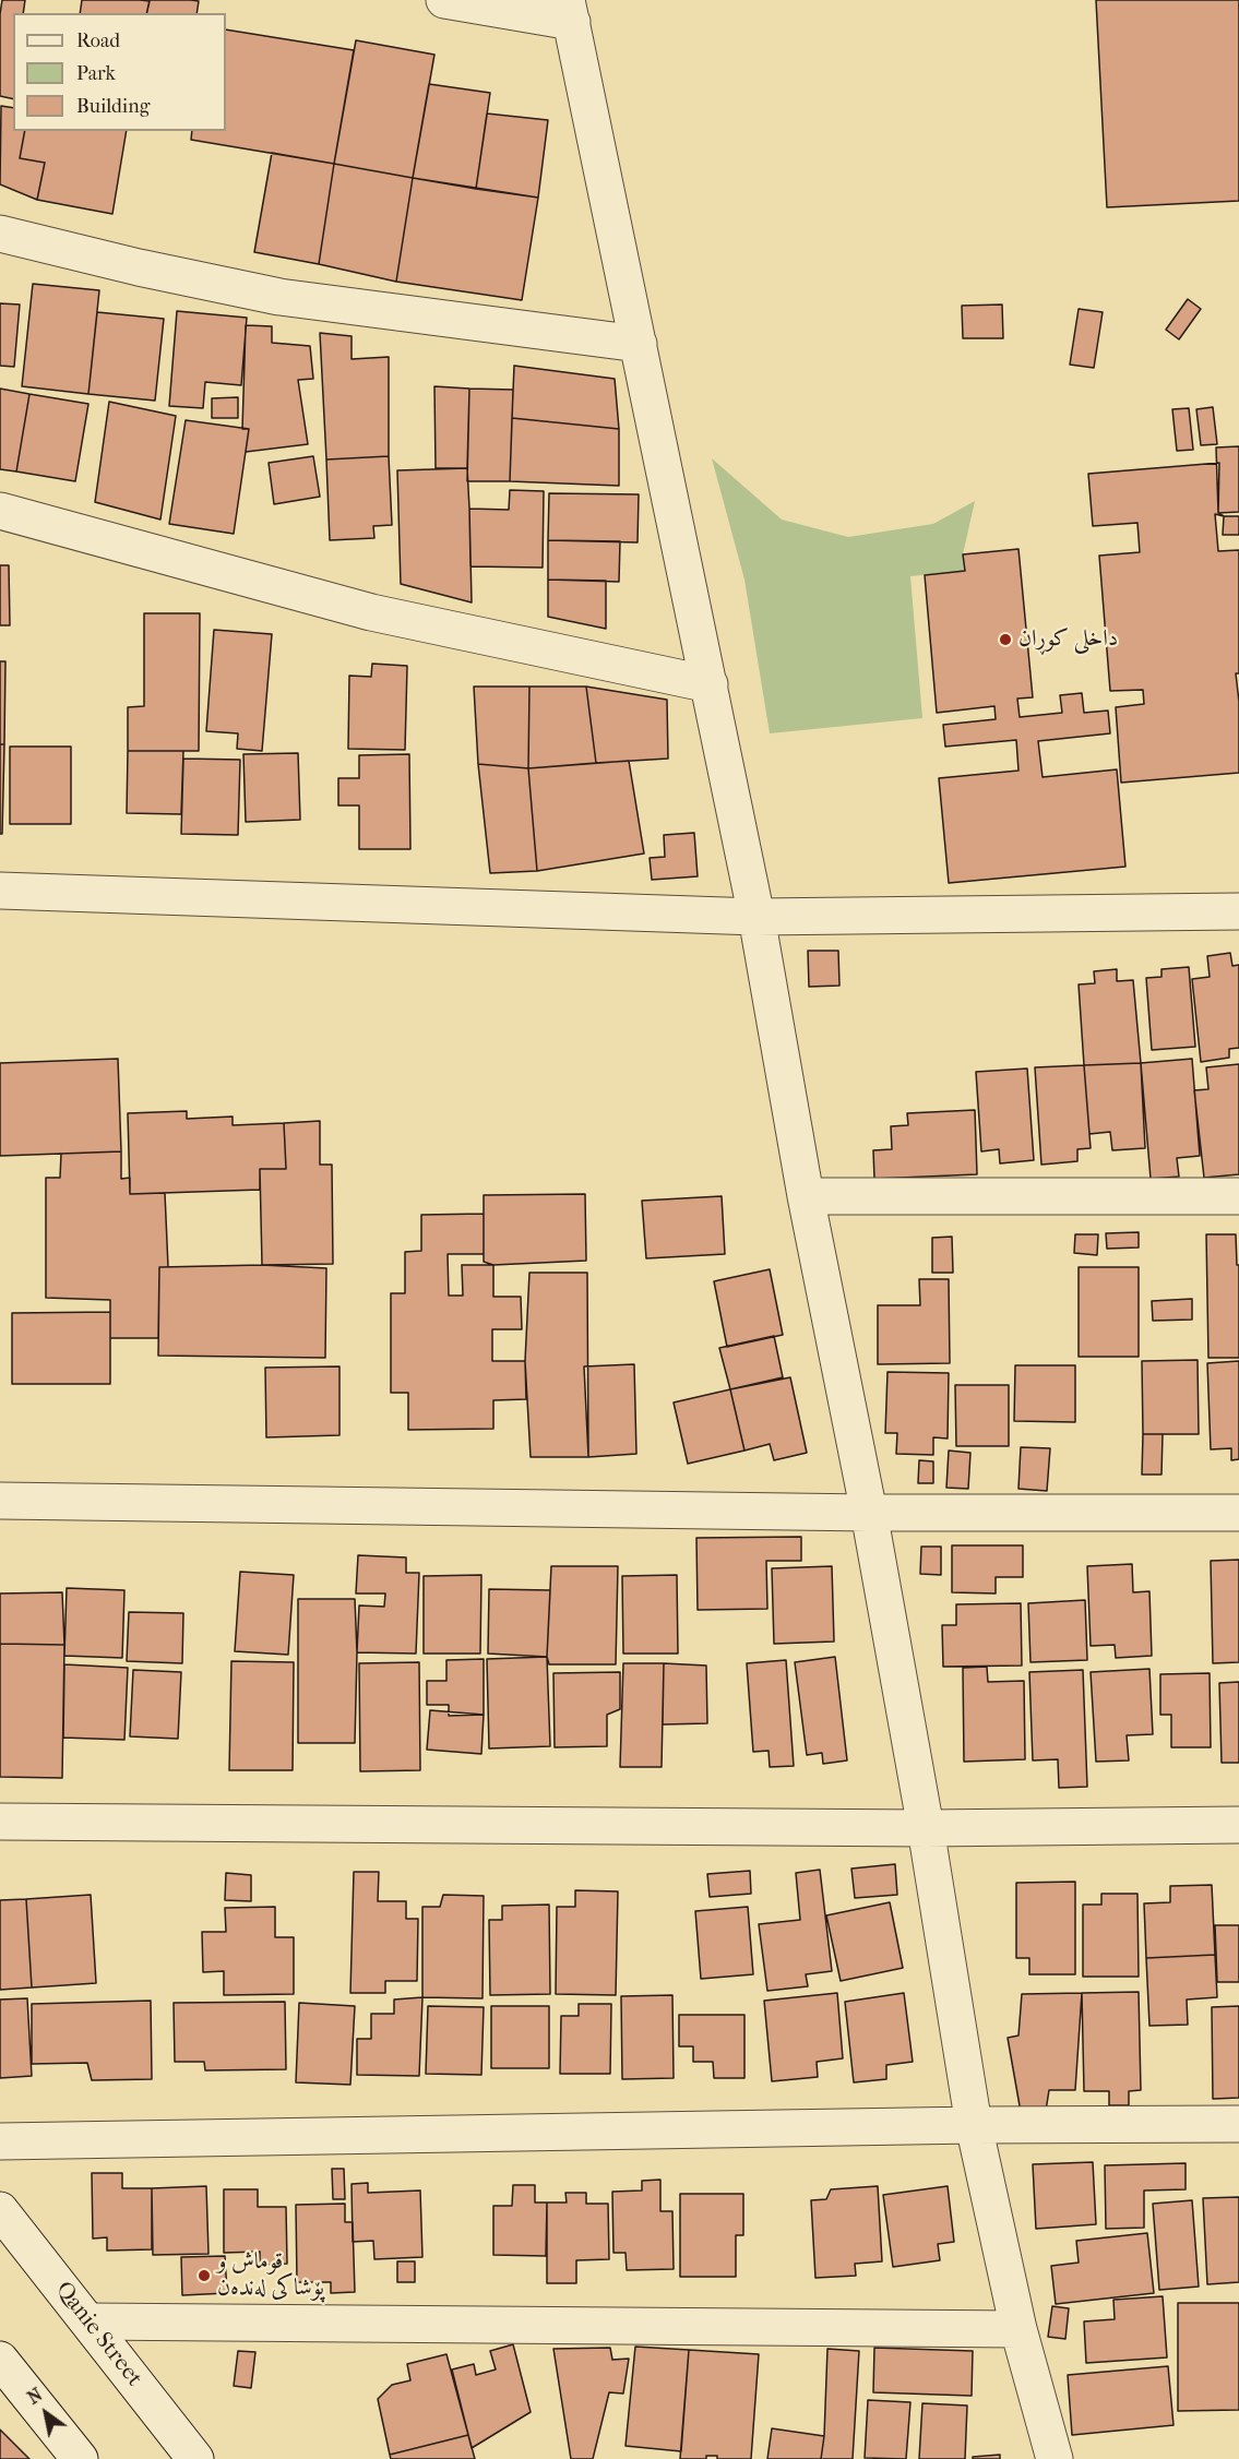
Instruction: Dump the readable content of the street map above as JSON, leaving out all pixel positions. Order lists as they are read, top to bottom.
{
  "streets": {
    "street": ["Qanie Street"]
  },
  "places": ["داخلی کوڕان", "قوماش و پۆشاکی لەندەن"],
  "legend": ["Road", "Park", "Building"],
  "north": "top left"
}
